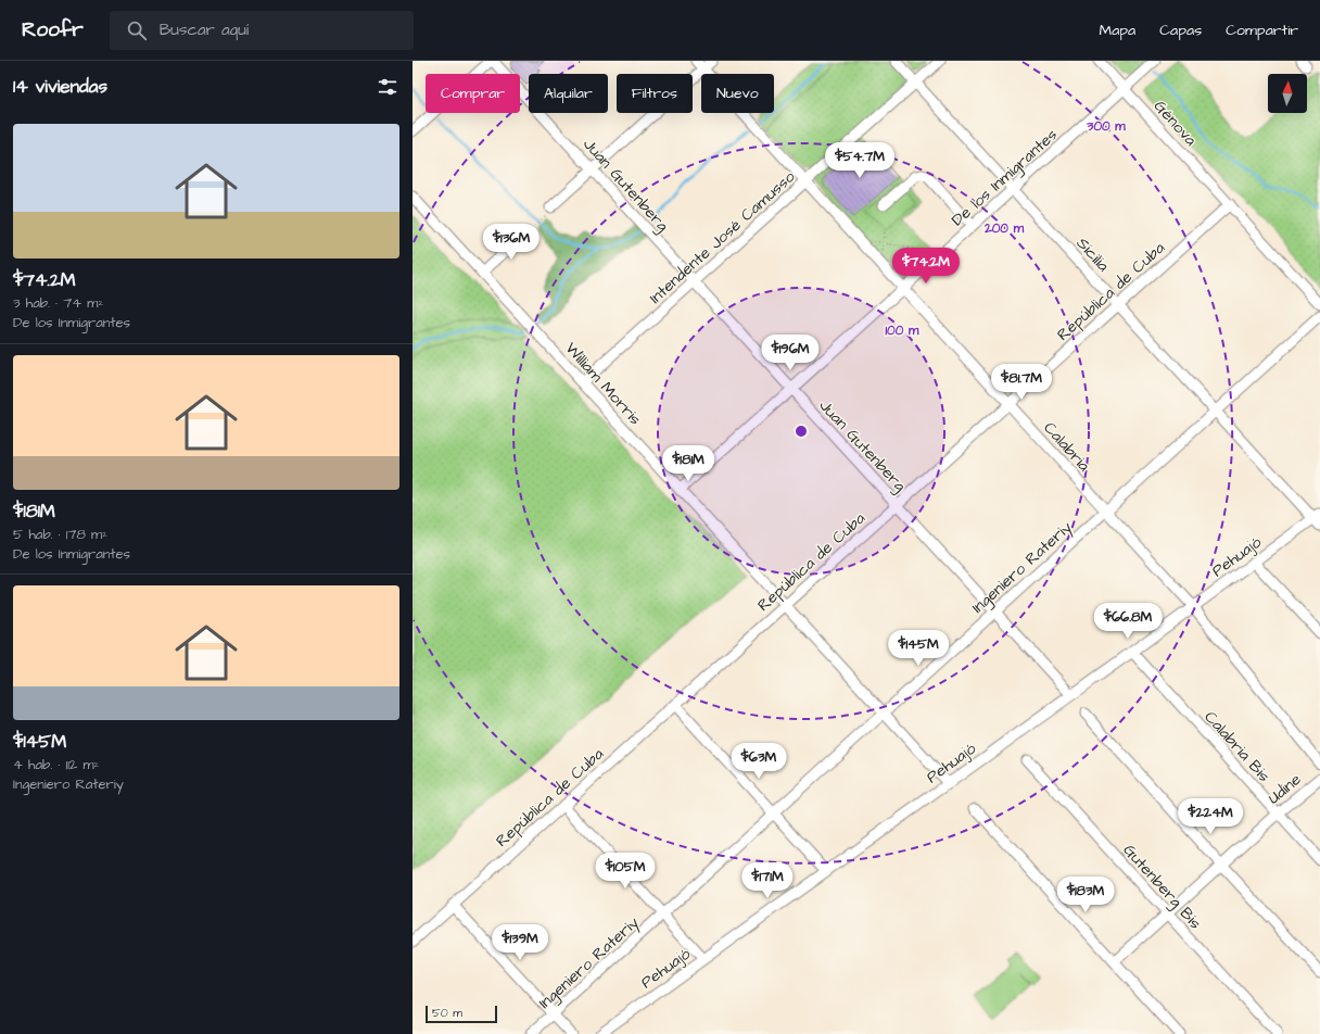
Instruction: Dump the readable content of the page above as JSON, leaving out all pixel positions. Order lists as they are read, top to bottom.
{
  "streets": {
    "street": [
      "Génova",
      "De los Inmigrantes",
      "Juan Gutenberg",
      "Intendente José Camusso",
      "Sicilia",
      "República de Cuba",
      "William Morris",
      "Calabria",
      "Pehuajó",
      "Ingeniero Rateriy",
      "Calabria Bis",
      "Udine",
      "Gutenberg Bis"
    ]
  },
  "crossings": [
    ["Génova", "De los Inmigrantes"],
    ["Génova", "República de Cuba"],
    ["De los Inmigrantes", "Juan Gutenberg"],
    ["De los Inmigrantes", "Sicilia"],
    ["De los Inmigrantes", "William Morris"],
    ["De los Inmigrantes", "Calabria"],
    ["Juan Gutenberg", "Intendente José Camusso"],
    ["Juan Gutenberg", "República de Cuba"],
    ["Juan Gutenberg", "Pehuajó"],
    ["Juan Gutenberg", "Ingeniero Rateriy"],
    ["Intendente José Camusso", "Sicilia"],
    ["Intendente José Camusso", "William Morris"],
    ["Intendente José Camusso", "Calabria"],
    ["Sicilia", "República de Cuba"],
    ["Sicilia", "Pehuajó"],
    ["Sicilia", "Ingeniero Rateriy"],
    ["República de Cuba", "William Morris"],
    ["República de Cuba", "Calabria"],
    ["William Morris", "Pehuajó"],
    ["William Morris", "Ingeniero Rateriy"],
    ["Calabria", "Pehuajó"],
    ["Calabria", "Ingeniero Rateriy"],
    ["Pehuajó", "Calabria Bis"],
    ["Calabria Bis", "Udine"],
    ["Udine", "Gutenberg Bis"]
  ],
  "scale_bar": "50 m",
  "north": "top",
  "page": {
    "header": "Roofr",
    "search": "Buscar aquí",
    "nav": ["Mapa", "Capas", "Compartir"],
    "heading": "14 viviendas",
    "chip": [
      "Comprar",
      "Alquilar",
      "Filtros",
      "Nuevo"
    ],
    "list": [
      {
        "name": "$74.2M",
        "note": "3 hab. · 74 m² · De los Inmigrantes"
      },
      {
        "name": "$181M",
        "note": "5 hab. · 178 m² · De los Inmigrantes"
      },
      {
        "name": "$145M",
        "note": "4 hab. · 112 m² · Ingeniero Rateriy"
      }
    ],
    "price": [
      "$54.7M",
      "$136M",
      "$74.2M",
      "$196M",
      "$81.7M",
      "$181M",
      "$66.8M",
      "$145M",
      "$63M",
      "$224M",
      "$105M",
      "$171M",
      "$183M",
      "$139M"
    ],
    "scale": "50 m"
  },
  "rings": ["300 m", "200 m", "100 m"]
}
